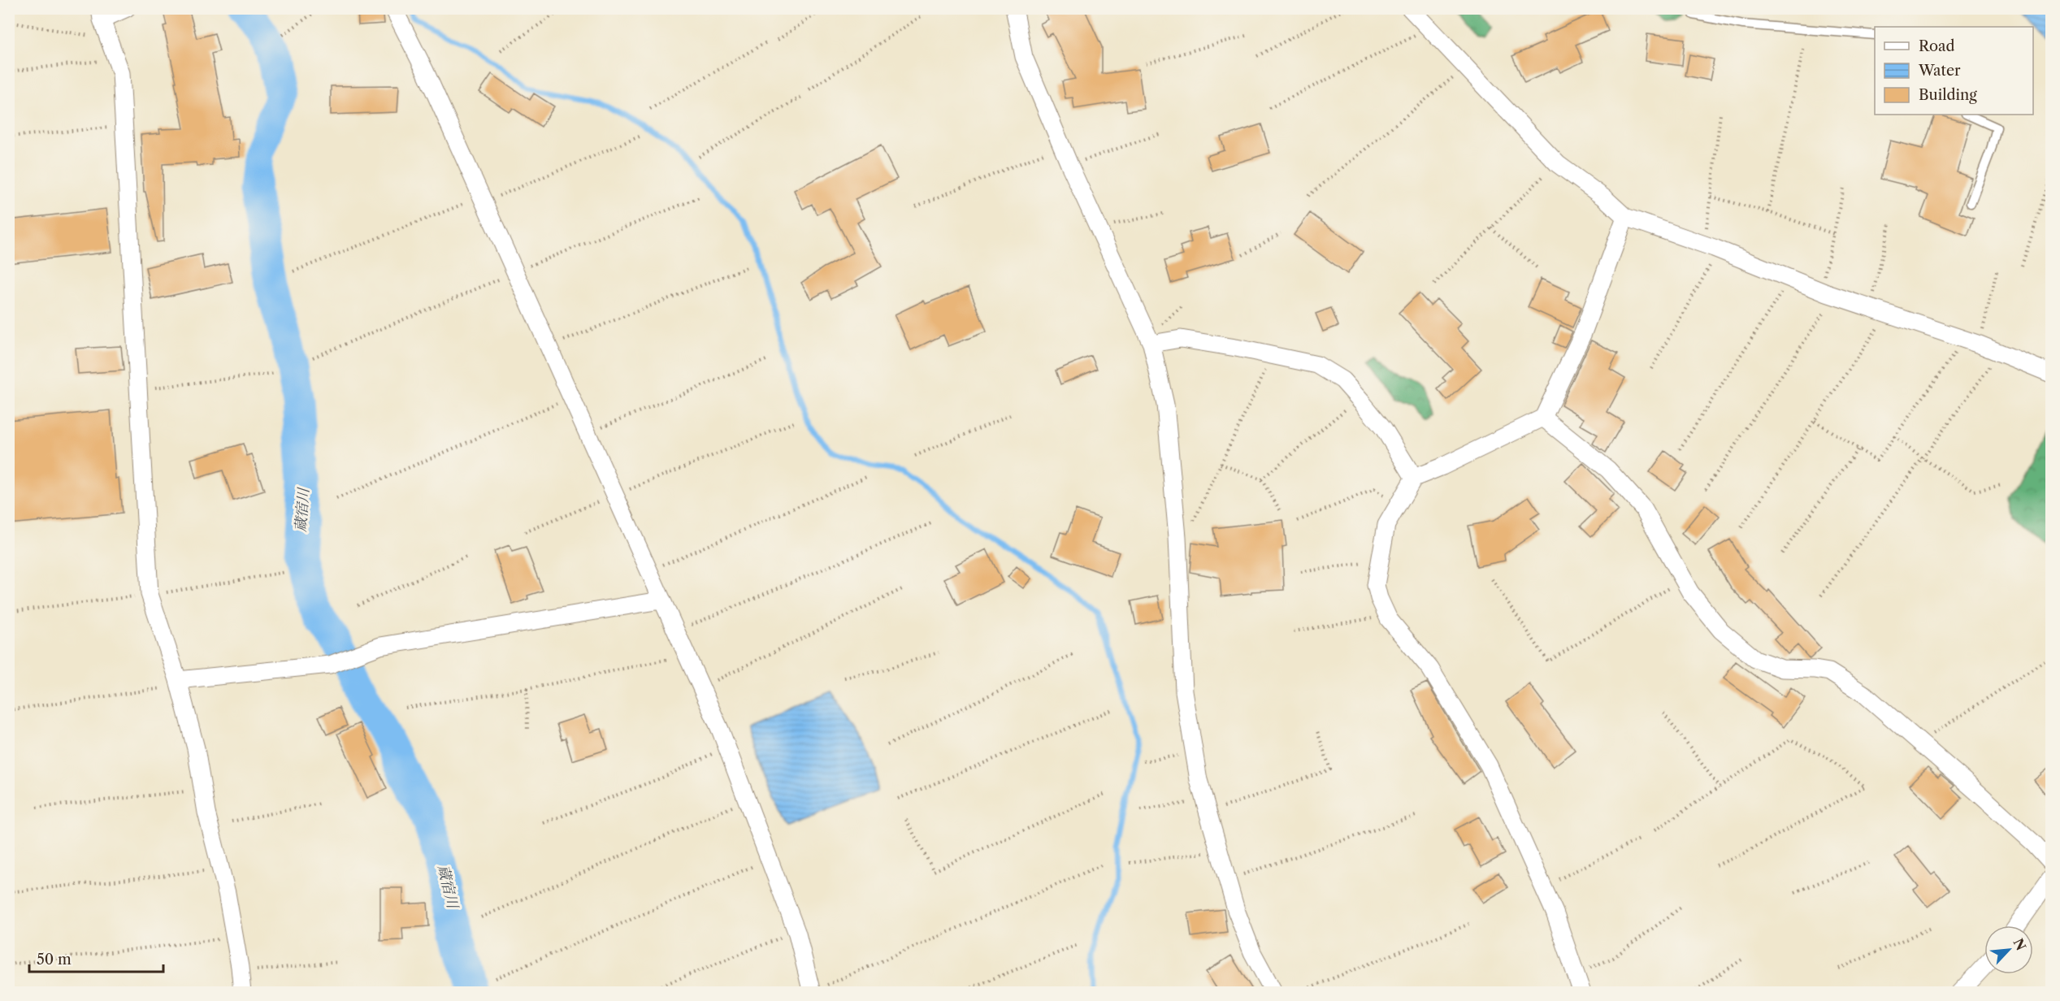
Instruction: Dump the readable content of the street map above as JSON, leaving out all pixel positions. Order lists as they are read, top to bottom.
{
  "water": ["蔵宿川"],
  "legend": ["Road", "Water", "Building"],
  "scale_bar": "50 m",
  "north": "top right"
}
